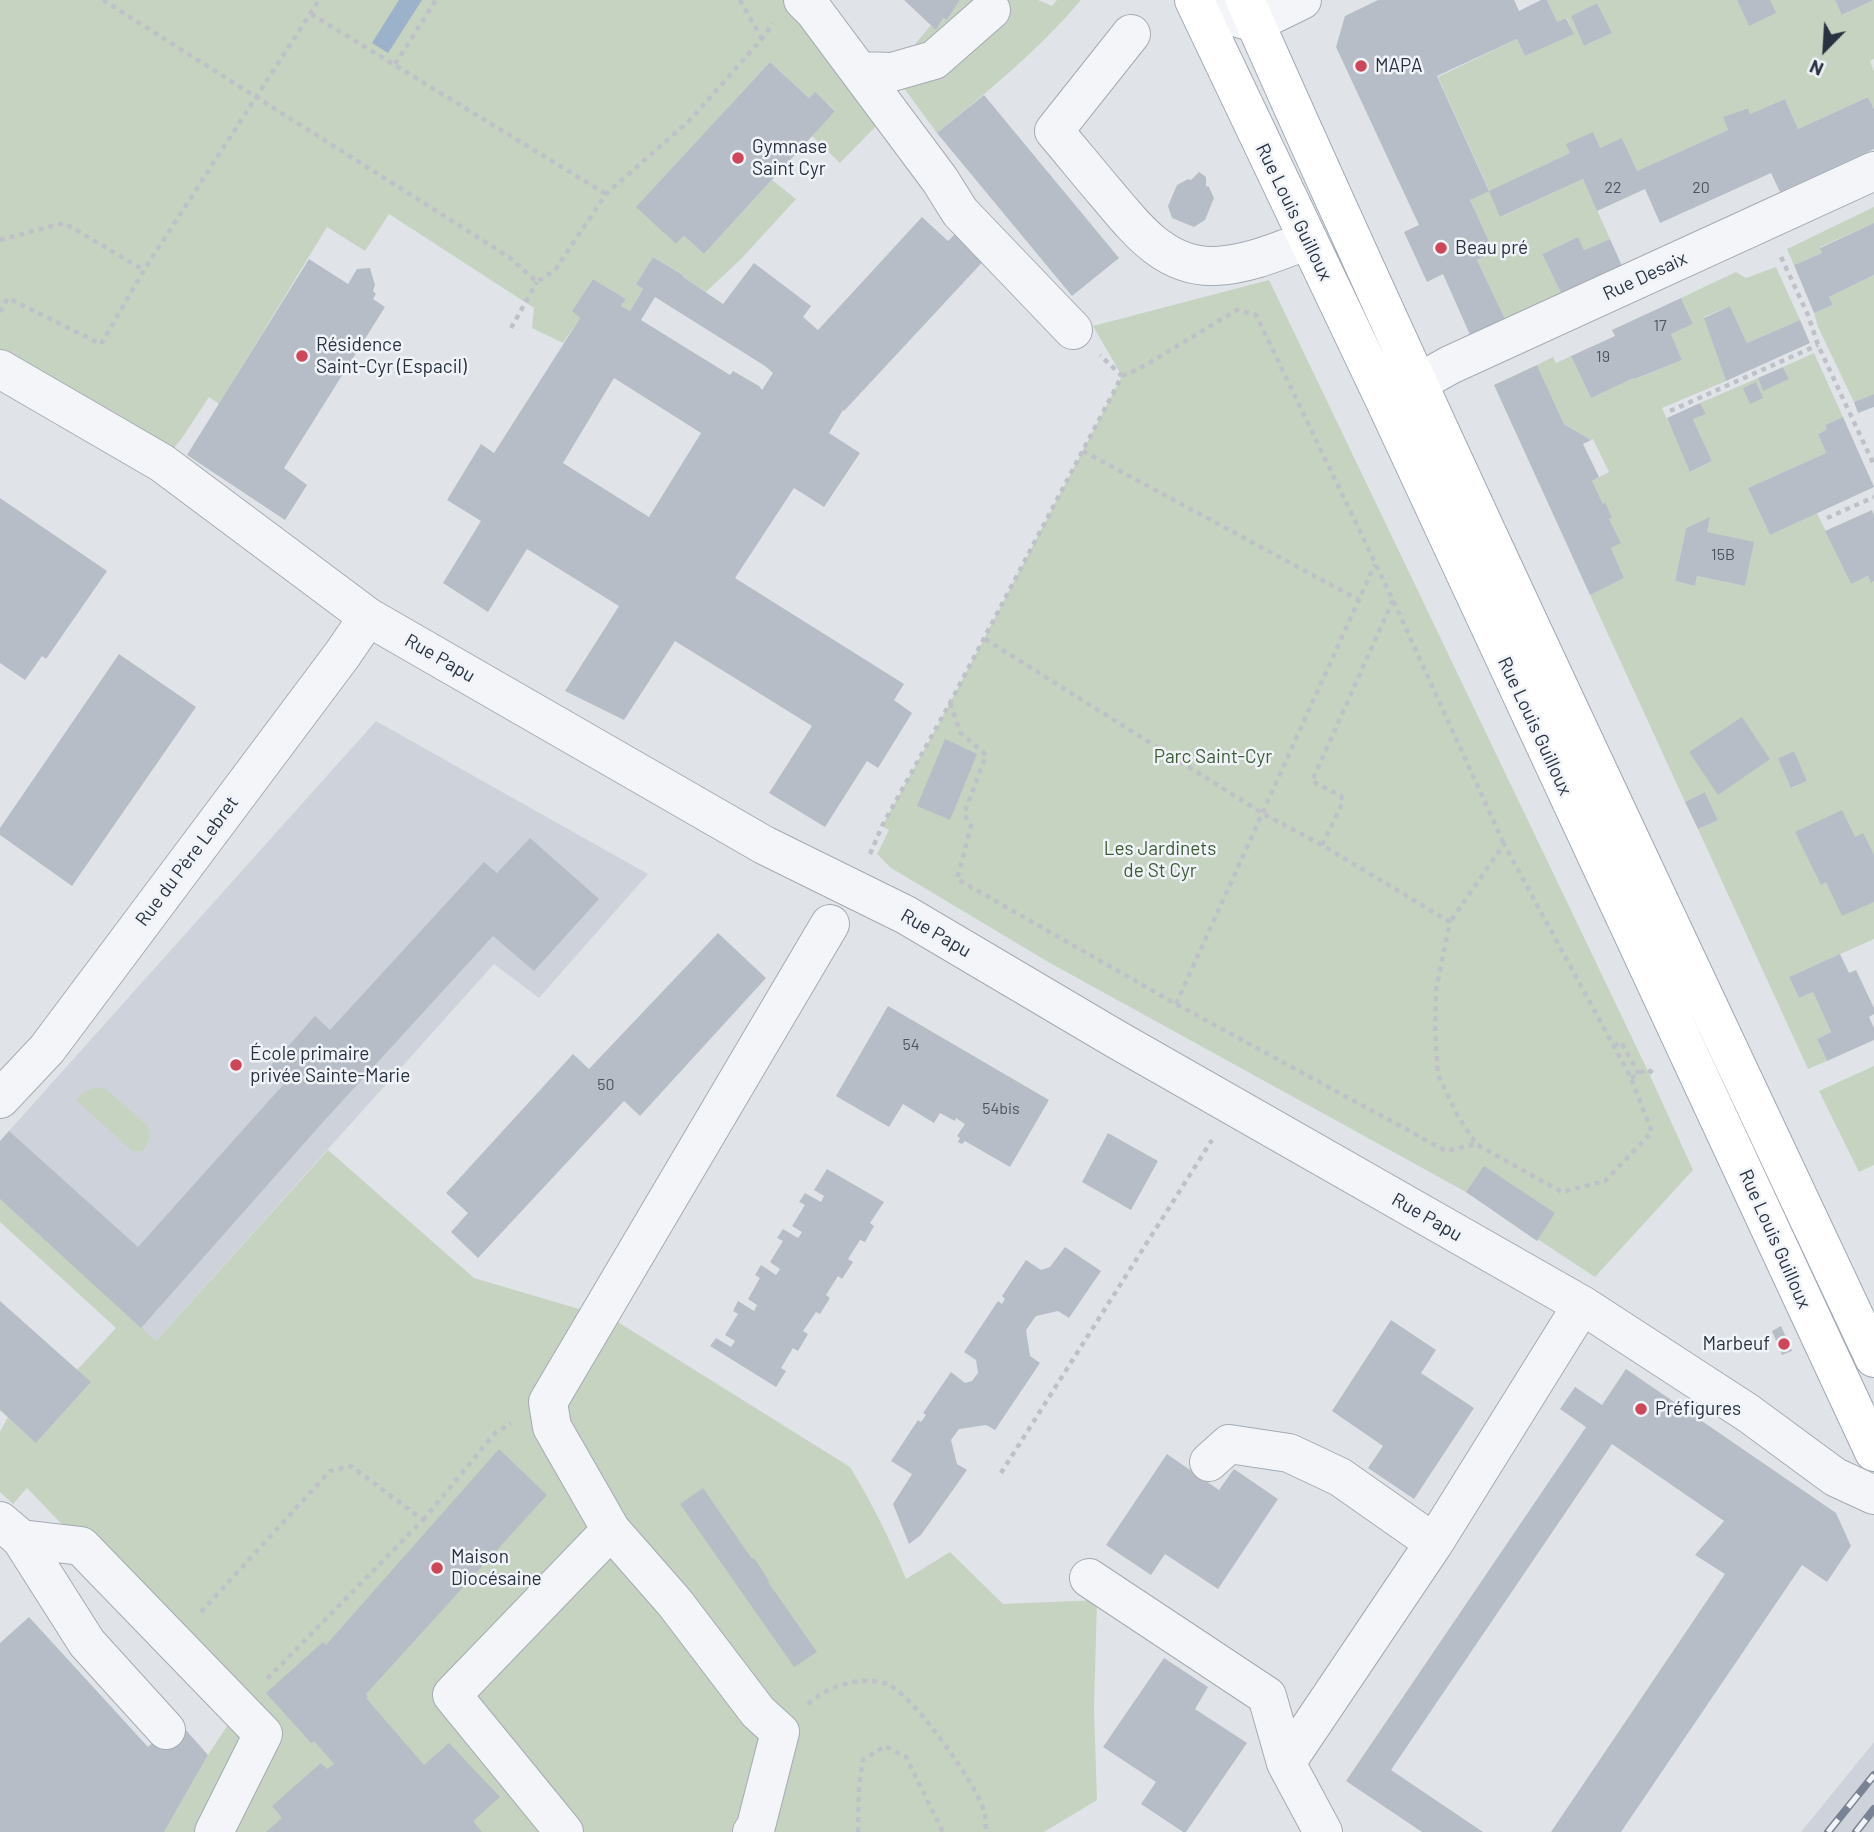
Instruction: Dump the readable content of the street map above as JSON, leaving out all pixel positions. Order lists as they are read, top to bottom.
{
  "streets": {
    "main road": ["Rue Louis Guilloux"],
    "street": ["Rue Desaix", "Rue Papu", "Rue du Père Lebret"]
  },
  "crossings": [
    ["Rue Louis Guilloux", "Rue Desaix"],
    ["Rue Papu", "Rue du Père Lebret"]
  ],
  "parks": ["Parc Saint-Cyr", "Les Jardinets de St Cyr"],
  "places": [
    "MAPA",
    "Gymnase Saint Cyr",
    "Beau pré",
    "Résidence Saint-Cyr (Espacil)",
    "École primaire privée Sainte-Marie",
    "Marbeuf",
    "Préfigures",
    "Maison Diocésaine"
  ],
  "house_numbers": [
    "22",
    "20",
    "17",
    "19",
    "15B",
    "54",
    "50",
    "54bis"
  ],
  "north": "bottom left"
}
